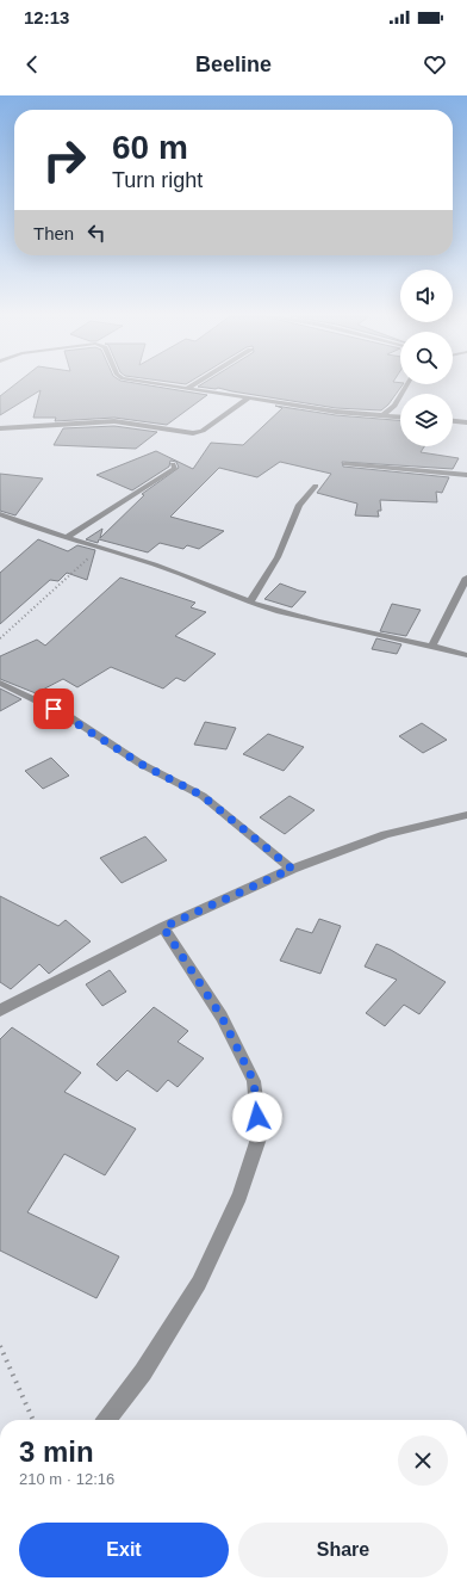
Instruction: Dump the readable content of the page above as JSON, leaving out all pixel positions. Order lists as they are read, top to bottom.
{
  "page": {
    "status": "12:13",
    "header": "Beeline",
    "turn": ["60 m", "Turn right"],
    "then": "Then",
    "heading": ["3 min", "210 m · 12:16"],
    "buttons": ["Exit", "Share"]
  }
}
